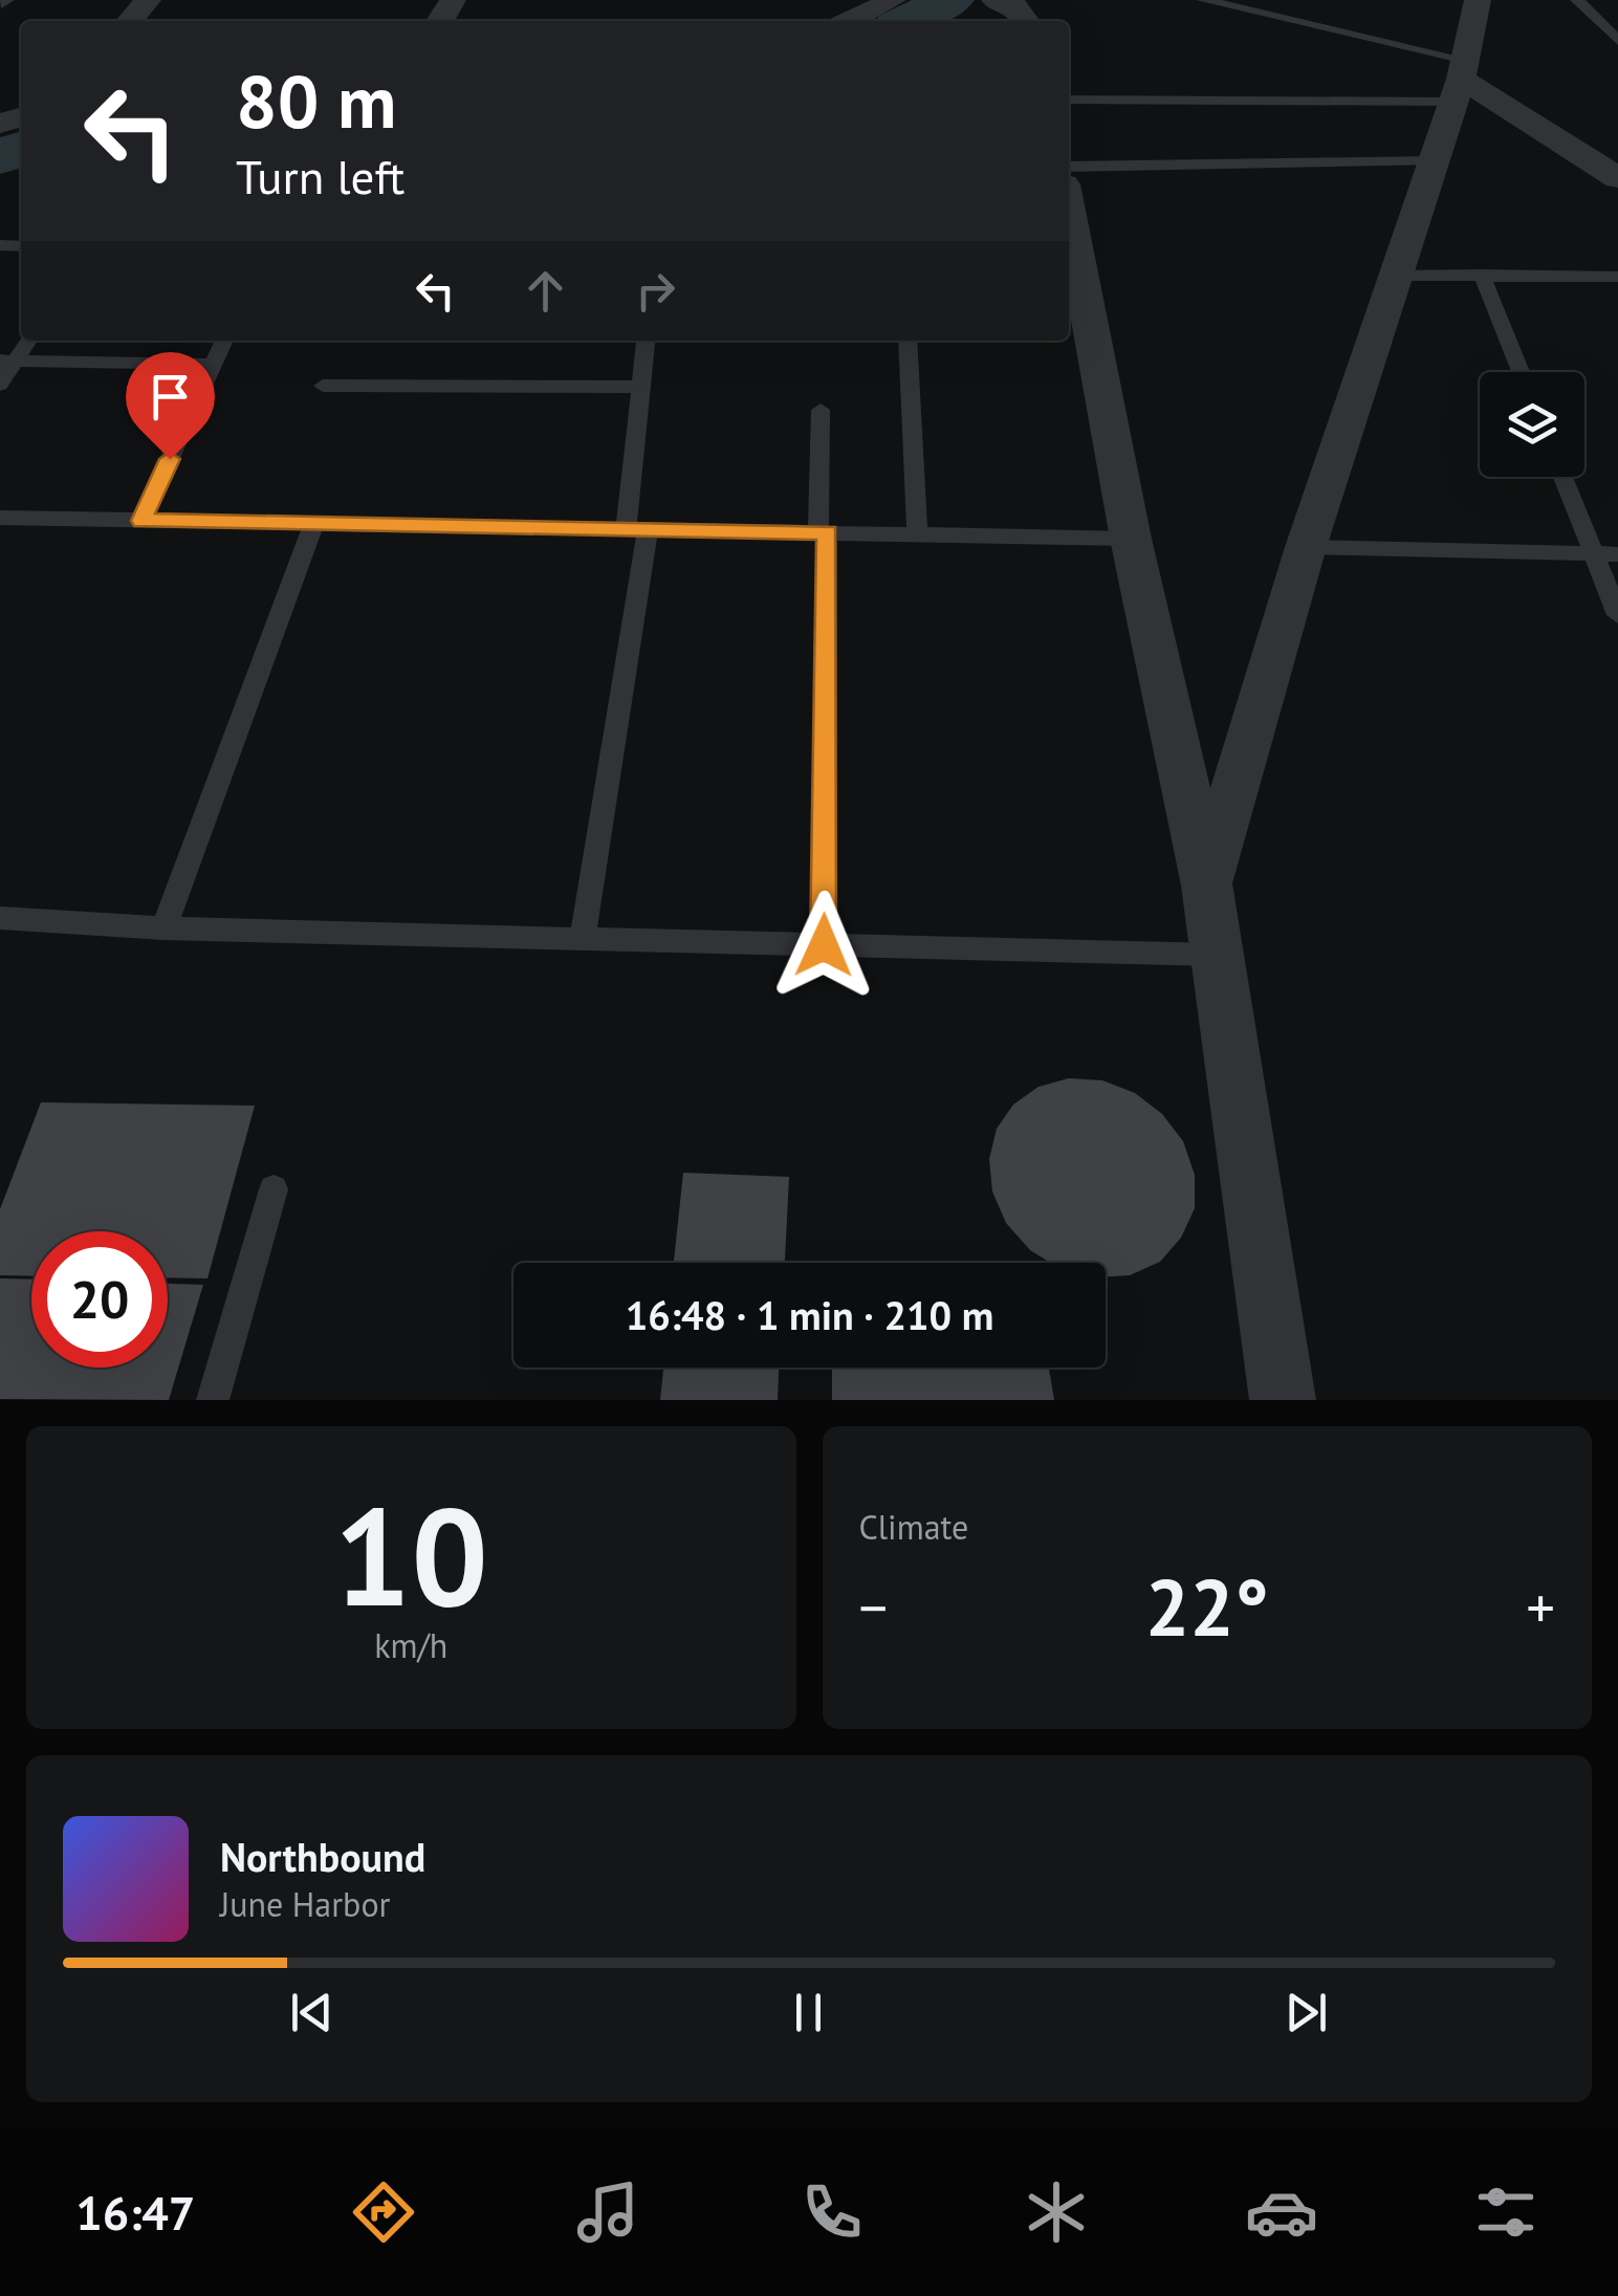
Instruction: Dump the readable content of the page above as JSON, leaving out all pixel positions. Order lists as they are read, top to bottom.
{
  "page": {
    "turn": ["80 m", "Turn left"],
    "limit": "20",
    "trip": "16:48 · 1 min · 210 m",
    "tile": [
      ["10", "km/h"],
      "Climate"
    ],
    "heat": ["−", "22°", "+"],
    "song": ["Northbound", "June Harbor"],
    "tabs": "16:47"
  }
}
